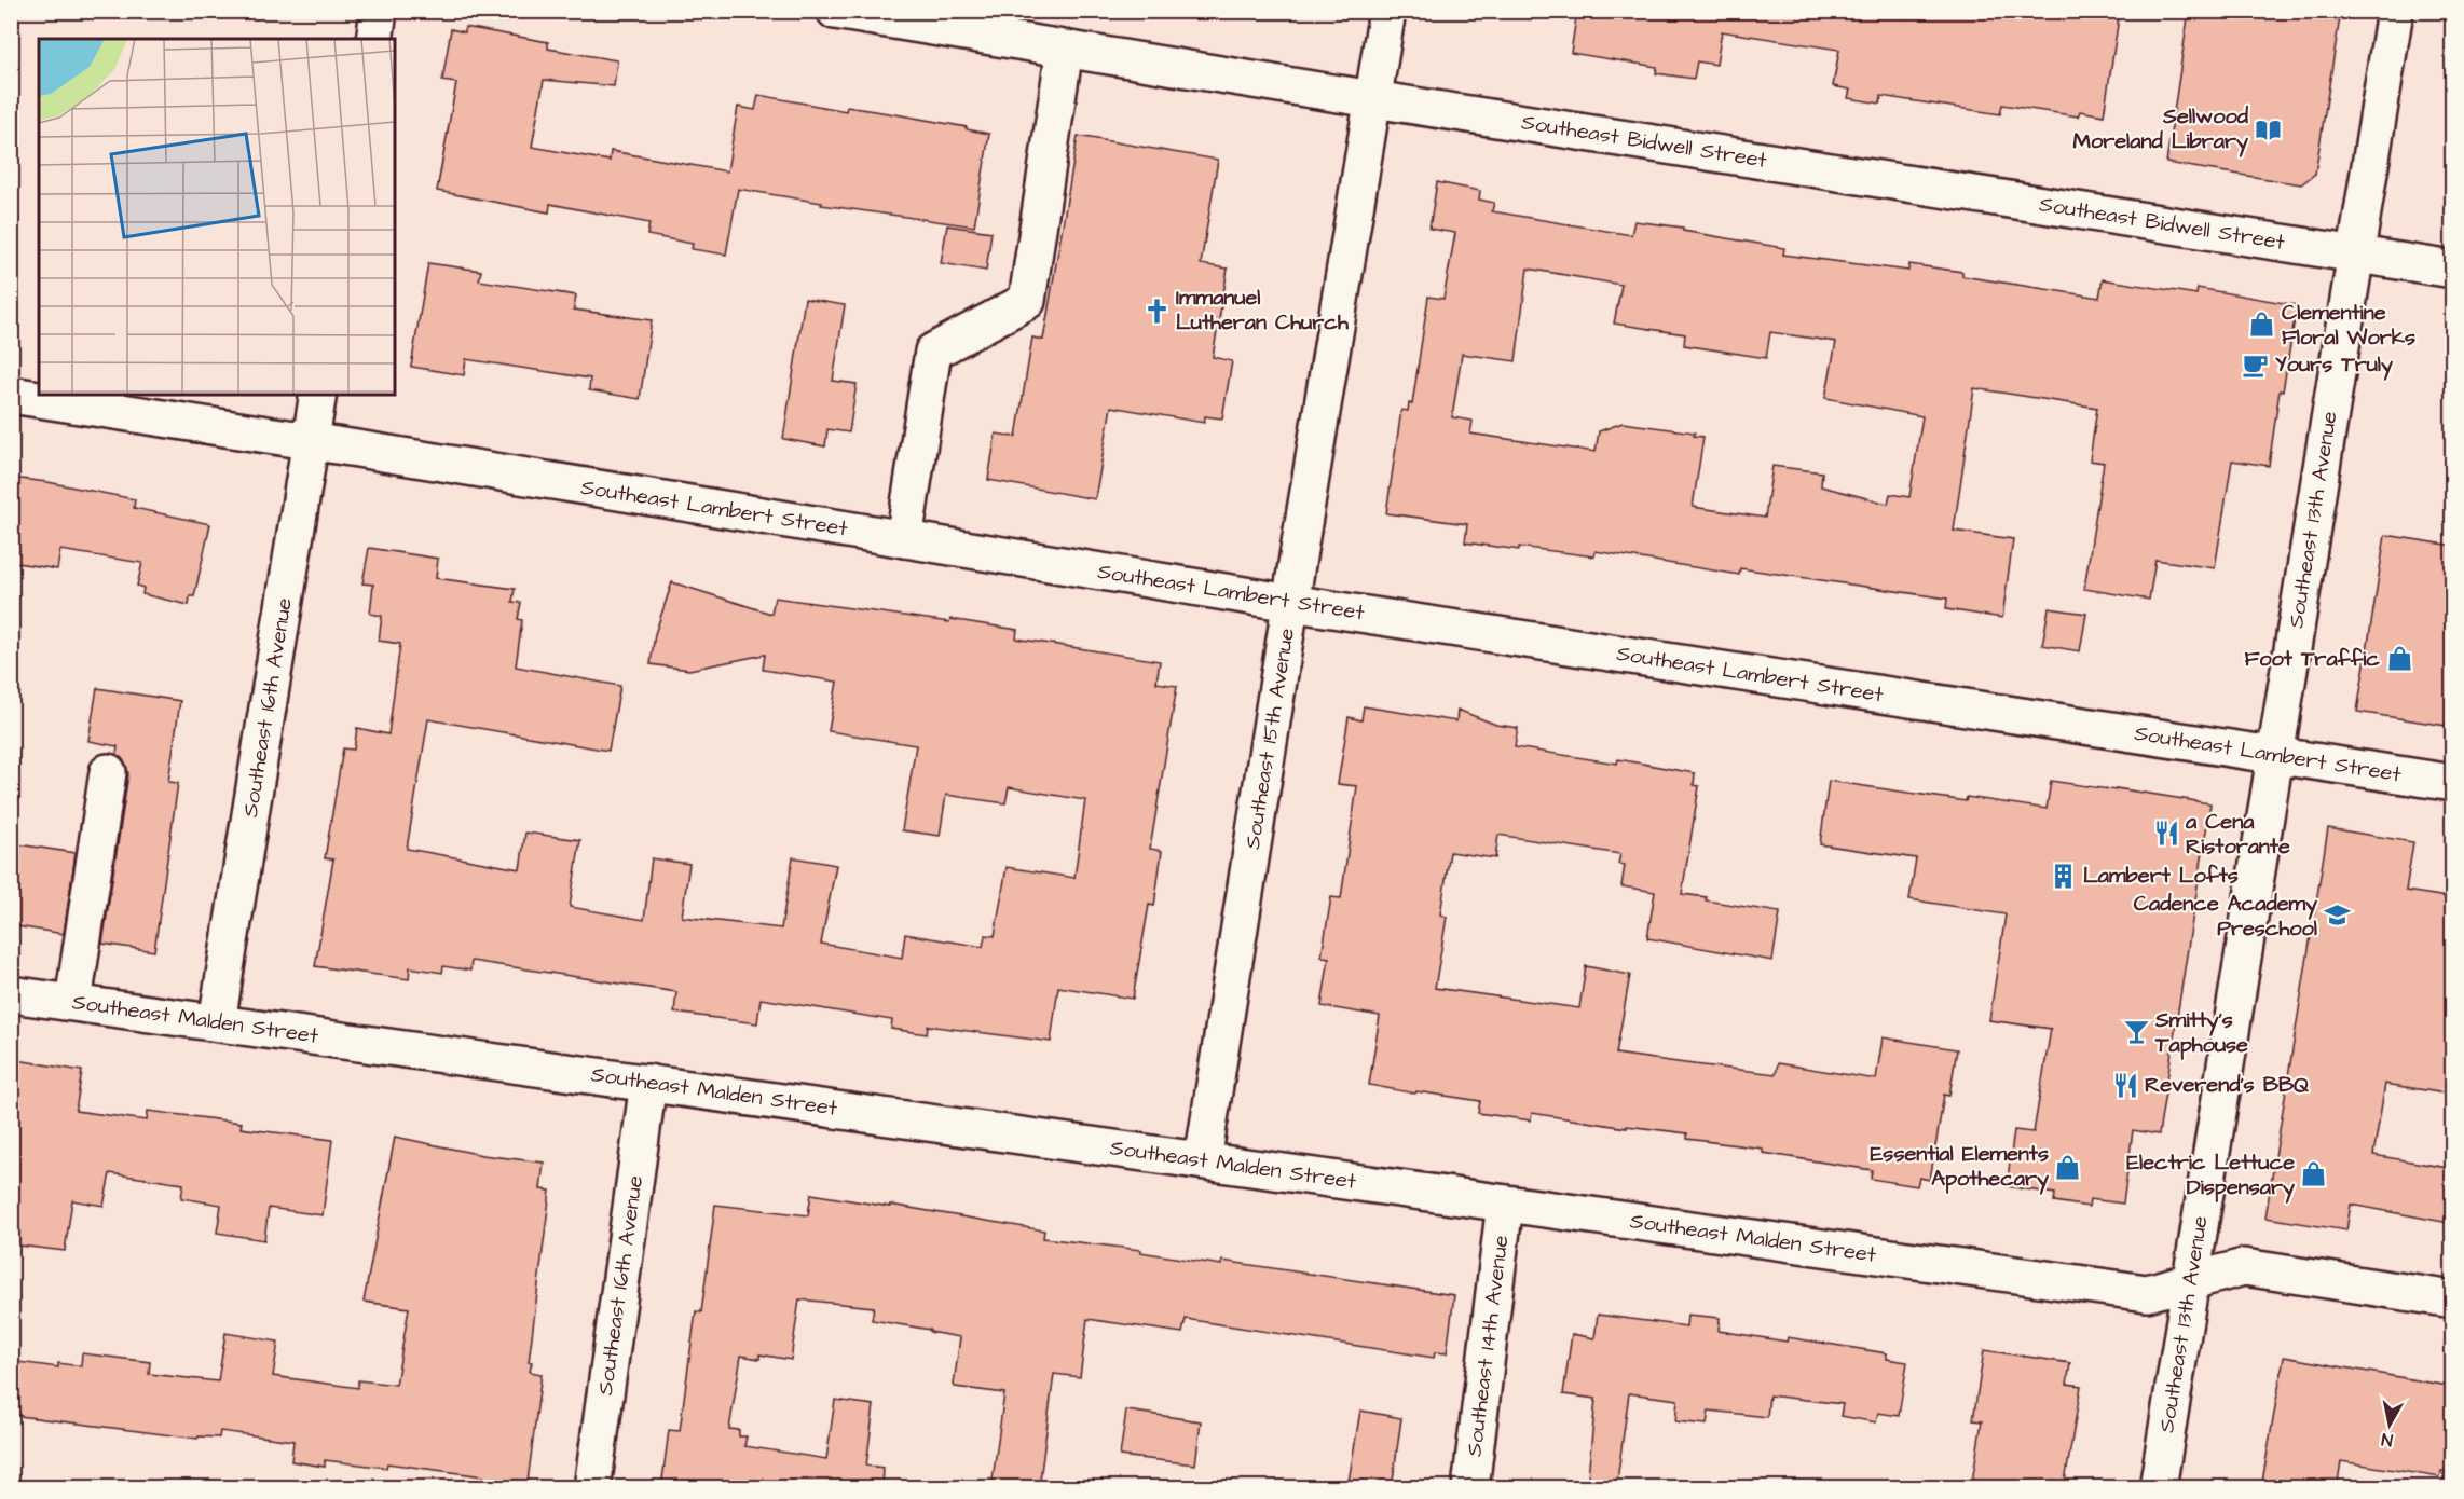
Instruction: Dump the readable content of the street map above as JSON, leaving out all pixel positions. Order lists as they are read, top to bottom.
{
  "streets": {
    "street": [
      "Southeast Bidwell Street",
      "Southeast Lambert Street",
      "Southeast 13th Avenue",
      "Southeast 16th Avenue",
      "Southeast 15th Avenue",
      "Southeast Malden Street",
      "Southeast 14th Avenue"
    ]
  },
  "crossings": [
    ["Southeast Bidwell Street", "Southeast 13th Avenue"],
    ["Southeast Bidwell Street", "Southeast 15th Avenue"],
    ["Southeast Lambert Street", "Southeast 13th Avenue"],
    ["Southeast Lambert Street", "Southeast 16th Avenue"],
    ["Southeast Lambert Street", "Southeast 15th Avenue"],
    ["Southeast 13th Avenue", "Southeast Malden Street"],
    ["Southeast 16th Avenue", "Southeast Malden Street"],
    ["Southeast 15th Avenue", "Southeast Malden Street"],
    ["Southeast Malden Street", "Southeast 14th Avenue"]
  ],
  "places": {
    "library": ["Sellwood Moreland Library"],
    "church": ["Immanuel Lutheran Church"],
    "shop": [
      "Clementine Floral Works",
      "Foot Traffic",
      "Essential Elements Apothecary",
      "Electric Lettuce Dispensary"
    ],
    "cafe": ["Yours Truly"],
    "restaurant": ["a Cena Ristorante", "Reverend's BBQ"],
    "building": ["Lambert Lofts"],
    "school or university": ["Cadence Academy Preschool"],
    "bar": ["Smitty's Taphouse"]
  },
  "north": "bottom"
}
